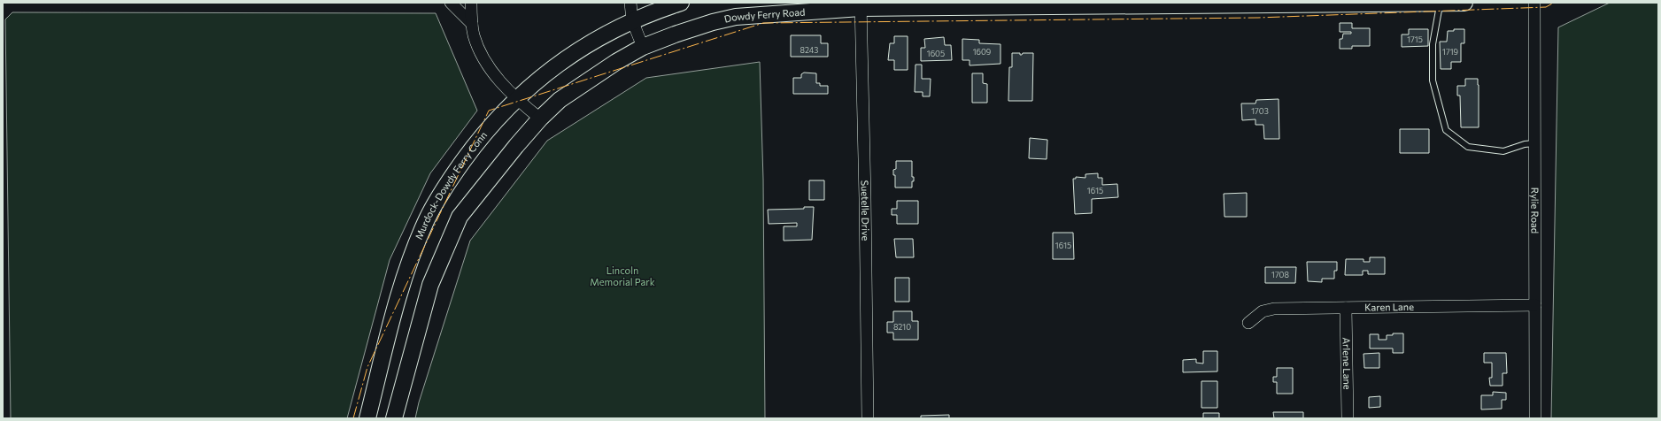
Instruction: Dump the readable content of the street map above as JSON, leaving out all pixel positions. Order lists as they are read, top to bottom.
{
  "streets": {
    "main road": ["Dowdy Ferry Road", "Murdock-Dowdy Ferry Conn"],
    "street": [
      "Suetelle Drive",
      "Rylie Road",
      "Karen Lane",
      "Arlene Lane"
    ]
  },
  "crossings": [
    ["Dowdy Ferry Road", "Suetelle Drive"],
    ["Rylie Road", "Karen Lane"],
    ["Karen Lane", "Arlene Lane"]
  ],
  "parks": ["Lincoln Memorial Park"],
  "house_numbers": [
    "1715",
    "8243",
    "1609",
    "1719",
    "1605",
    "1703",
    "1615",
    "1615",
    "1708",
    "8210"
  ]
}
